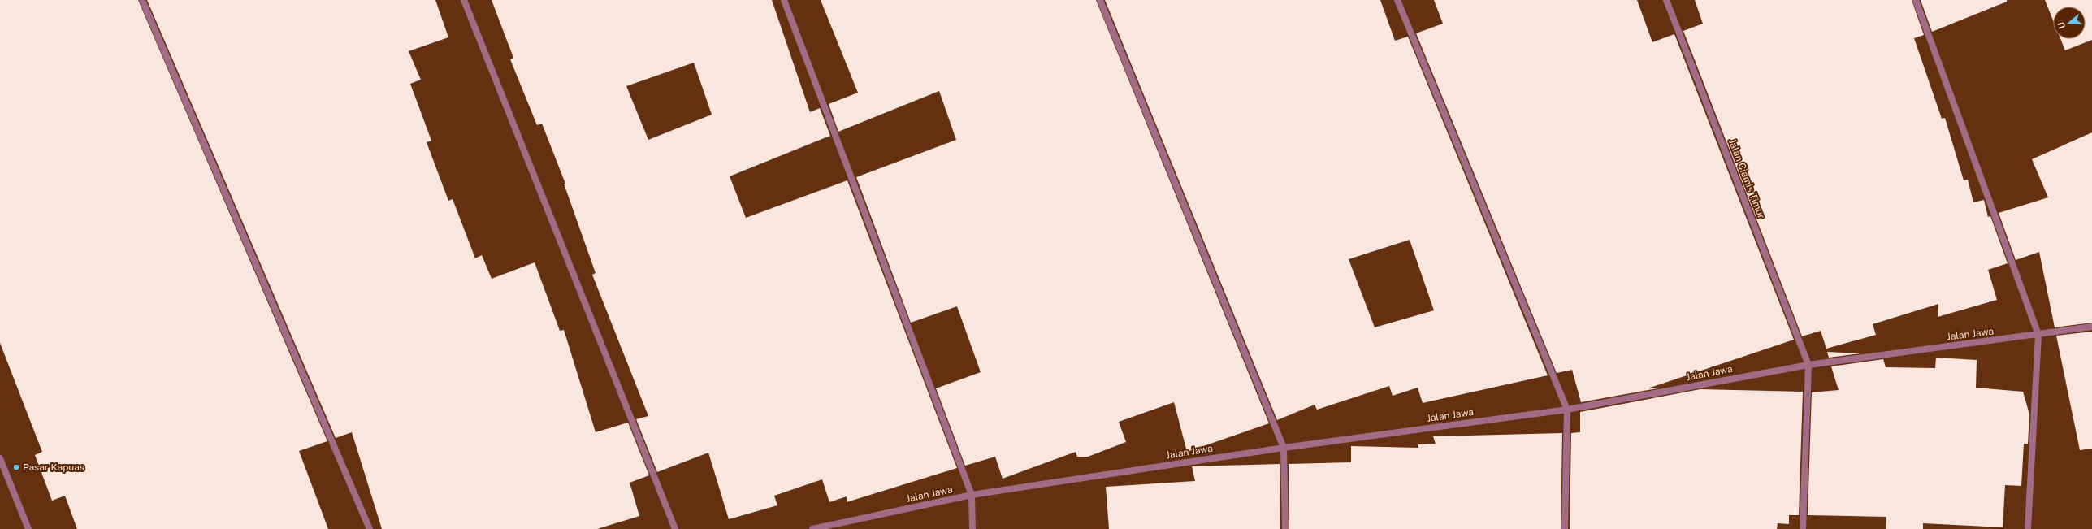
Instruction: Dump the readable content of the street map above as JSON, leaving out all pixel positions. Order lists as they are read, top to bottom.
{
  "streets": {
    "street": ["Jalan Ciamis Timur", "Jalan Jawa"]
  },
  "crossings": [
    ["Jalan Ciamis Timur", "Jalan Jawa"]
  ],
  "places": ["Pasar Kapuas"],
  "north": "left"
}
